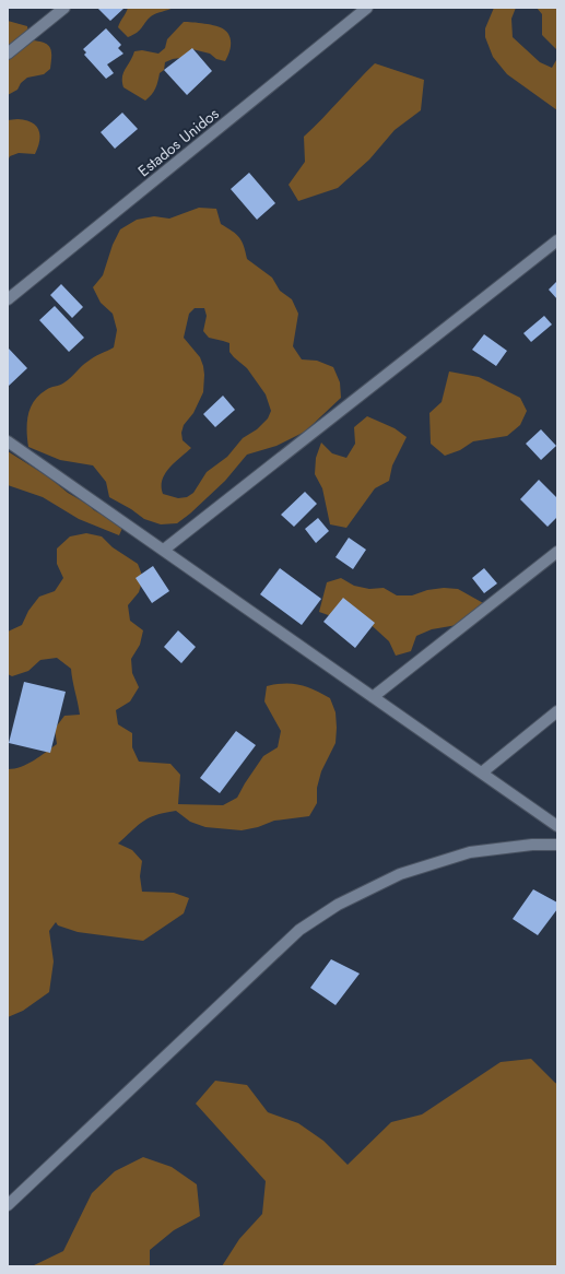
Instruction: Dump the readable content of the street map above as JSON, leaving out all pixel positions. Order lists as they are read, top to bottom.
{
  "streets": {
    "street": ["Estados Unidos"]
  }
}
